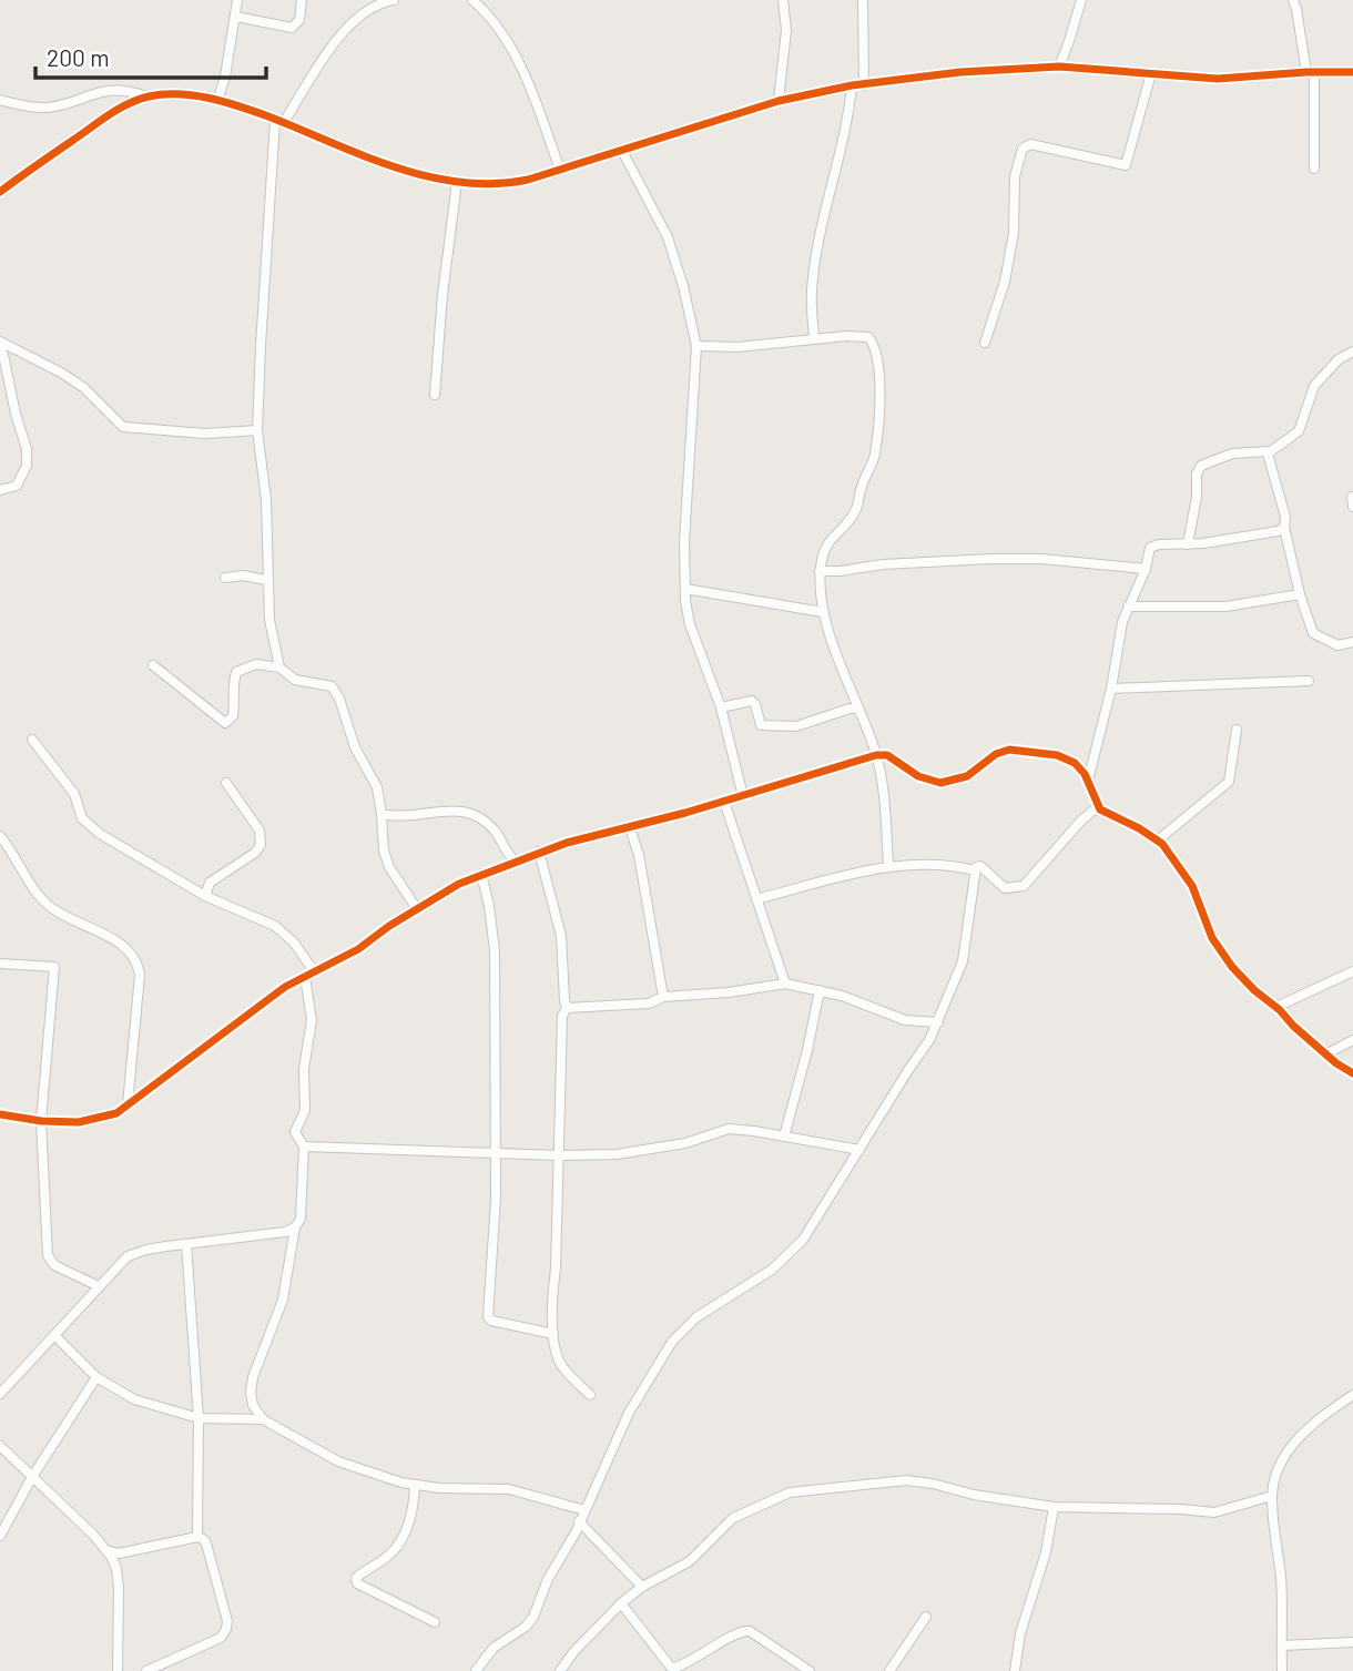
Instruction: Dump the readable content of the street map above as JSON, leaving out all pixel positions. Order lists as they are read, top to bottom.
{
  "scale_bar": "200 m"
}
